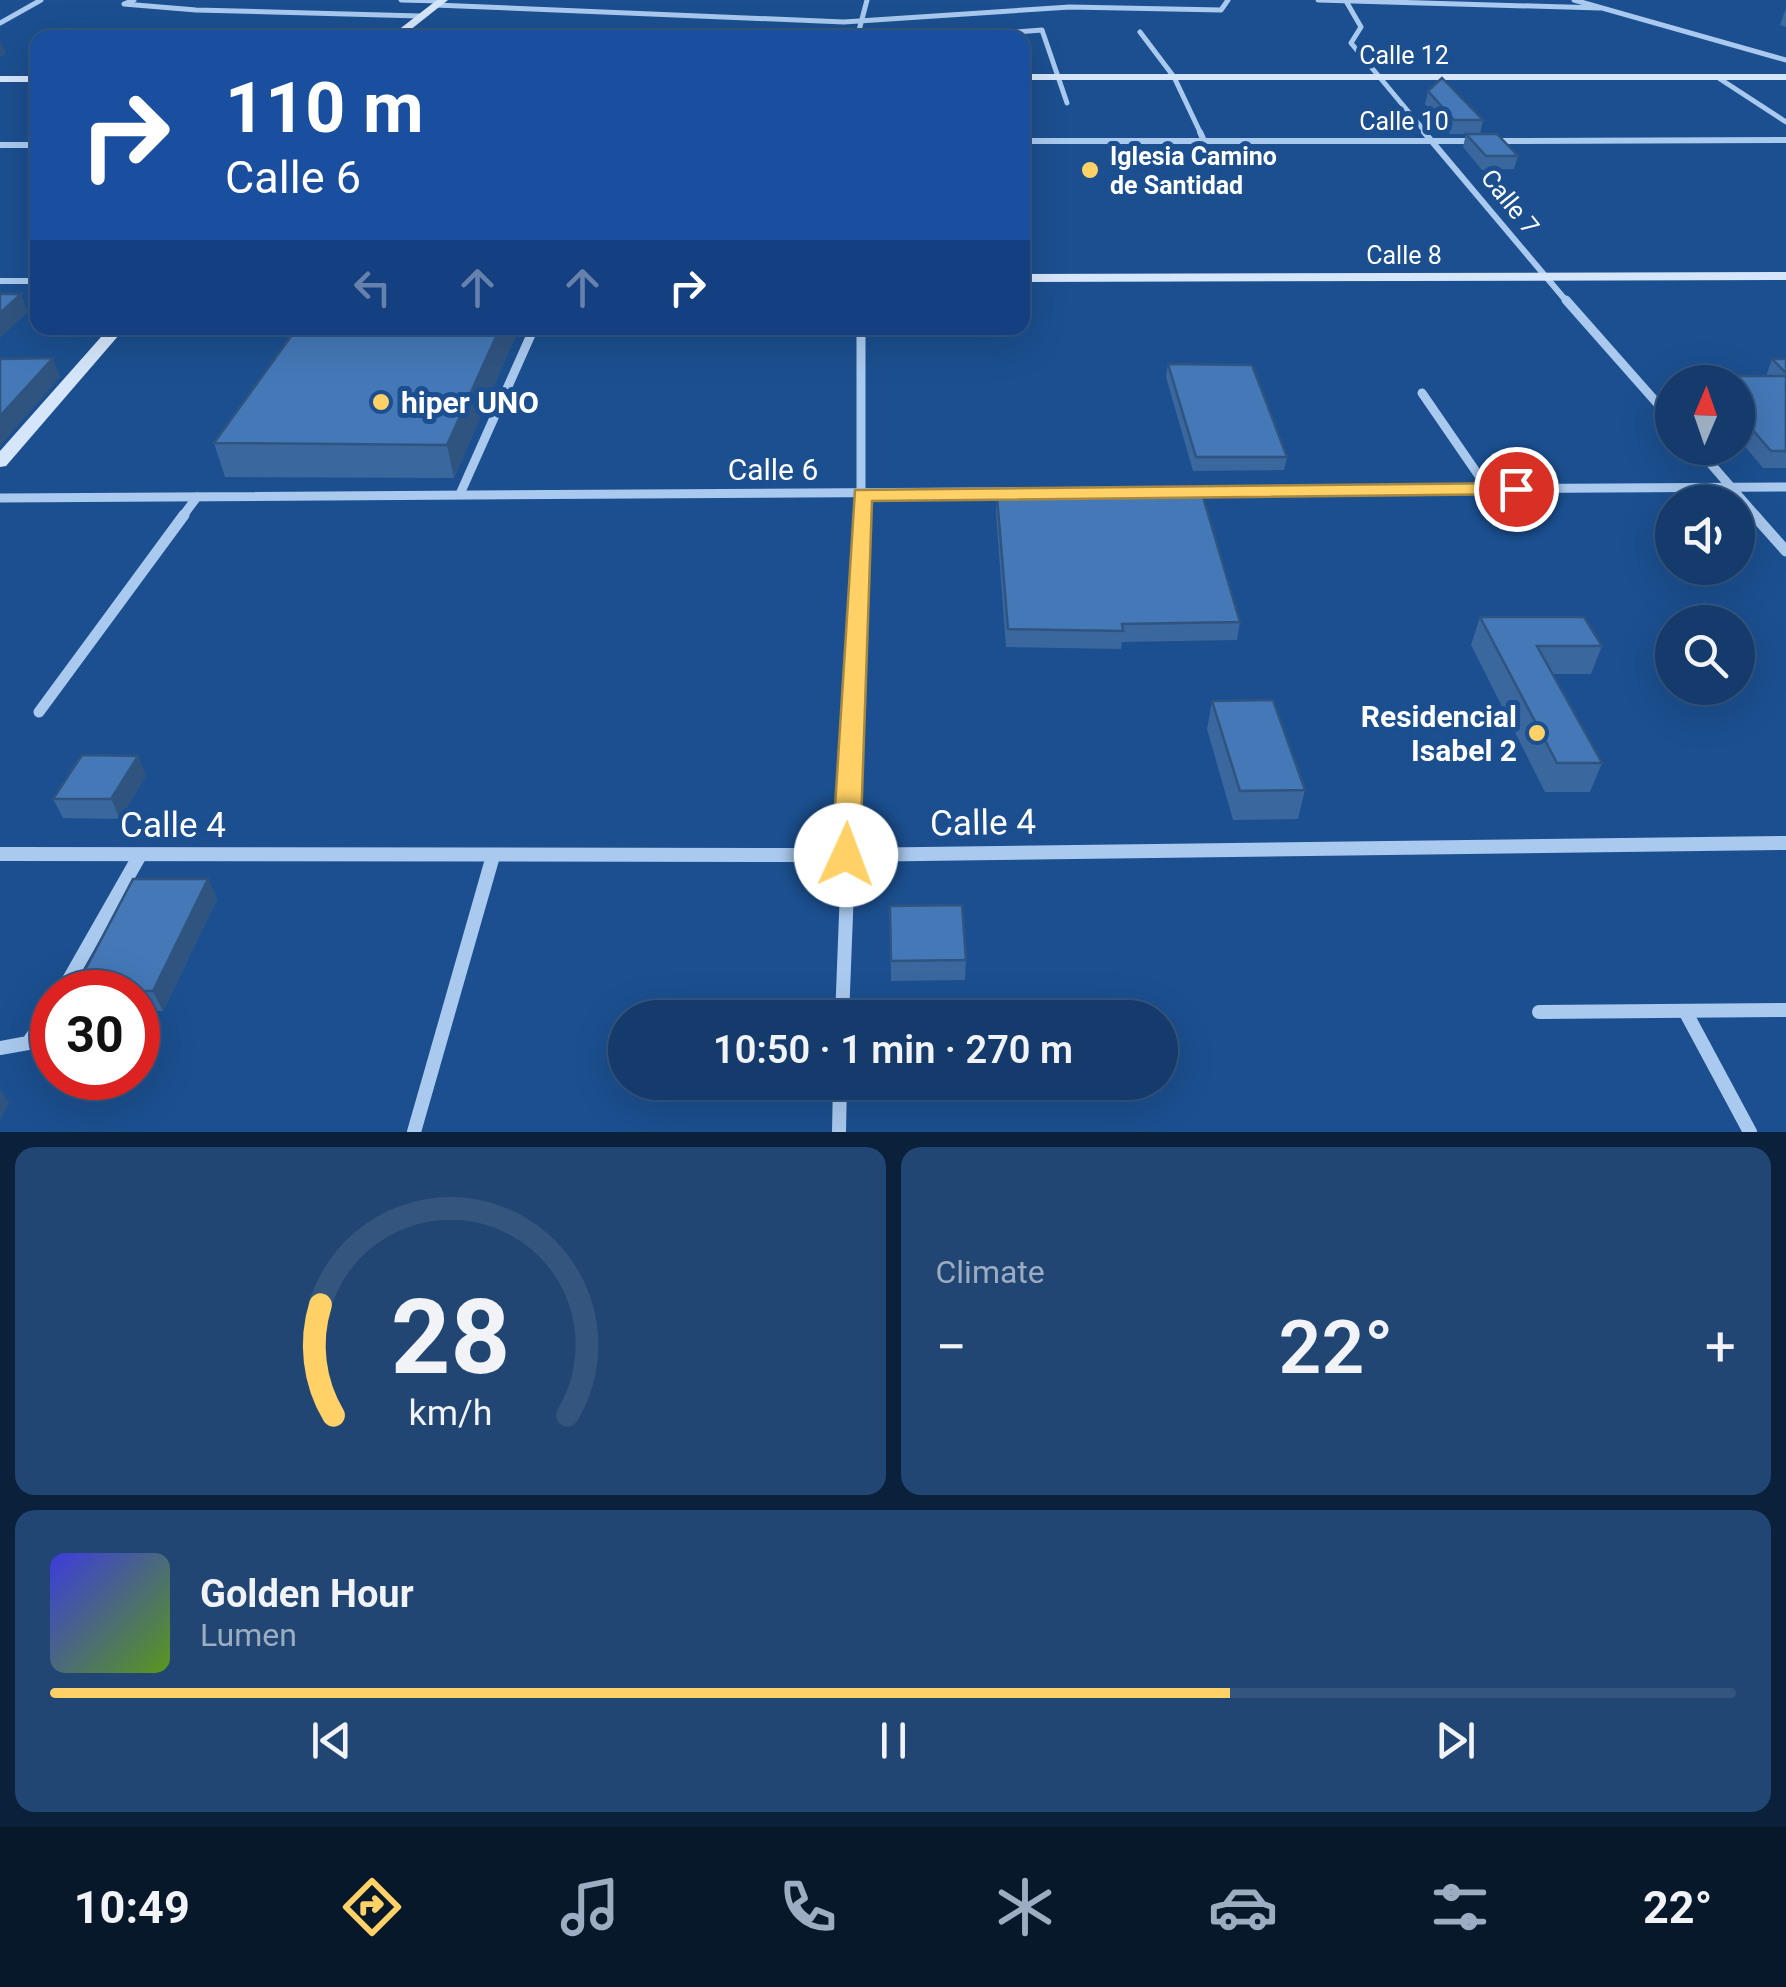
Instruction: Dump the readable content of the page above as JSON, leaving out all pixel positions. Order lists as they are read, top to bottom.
{
  "streets": {
    "street": [
      "Calle 12",
      "Calle 10",
      "Calle 7",
      "Calle 8",
      "Calle 6",
      "Calle 4"
    ]
  },
  "crossings": [
    ["Calle 12", "Calle 7"],
    ["Calle 10", "Calle 7"],
    ["Calle 7", "Calle 8"]
  ],
  "places": ["Iglesia Camino de Santidad", "hiper UNO", "Residencial Isabel 2"],
  "north": "top",
  "page": {
    "turn": ["110 m", "Calle 6"],
    "limit": "30",
    "trip": "10:50 · 1 min · 270 m",
    "tile": "Climate",
    "heat": ["−", "22°", "+"],
    "song": ["Golden Hour", "Lumen"],
    "tabs": ["10:49", "22°"],
    "gauge": ["28", "km/h"]
  }
}
